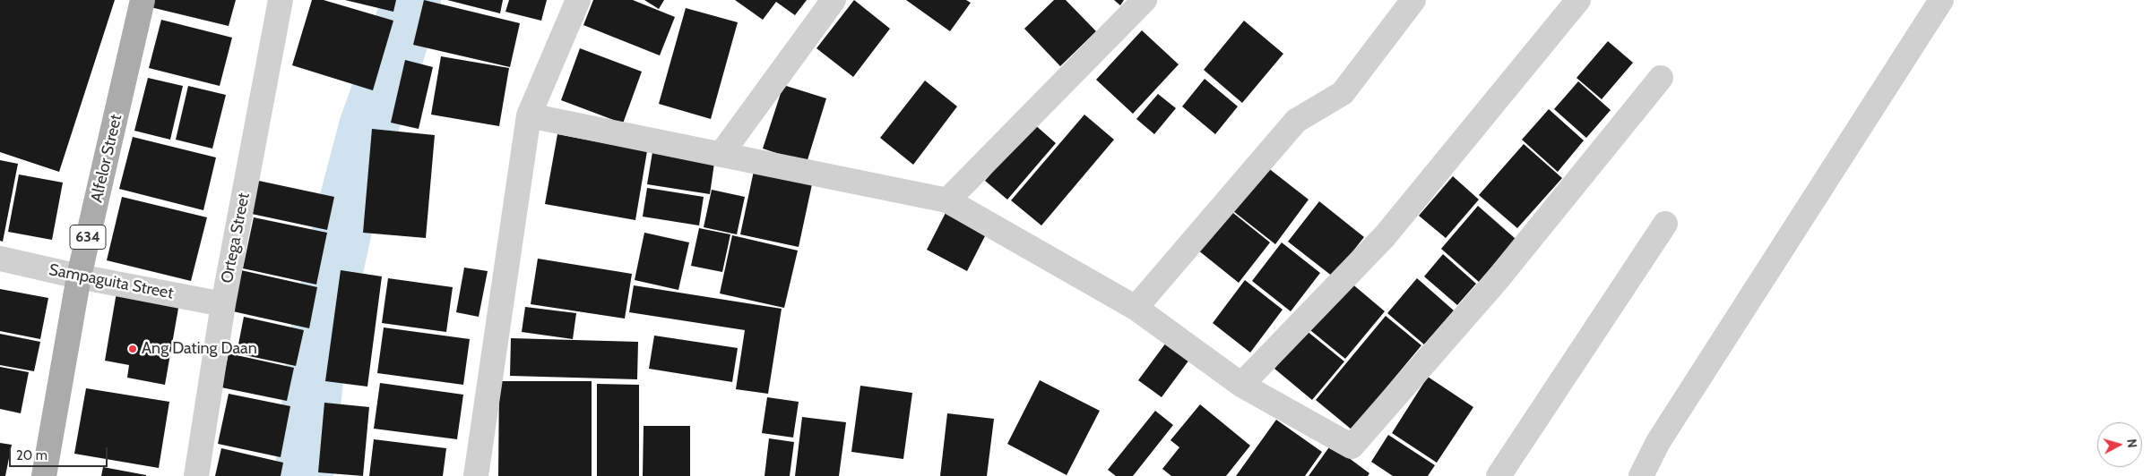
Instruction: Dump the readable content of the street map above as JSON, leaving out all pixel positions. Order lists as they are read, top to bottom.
{
  "streets": {
    "main road": ["Alfelor Street", "634"],
    "street": ["Ortega Street", "Sampaguita Street"]
  },
  "crossings": [
    ["Alfelor Street", "Sampaguita Street"],
    ["Ortega Street", "Sampaguita Street"]
  ],
  "places": ["Ang Dating Daan"],
  "scale_bar": "20 m",
  "north": "right"
}
